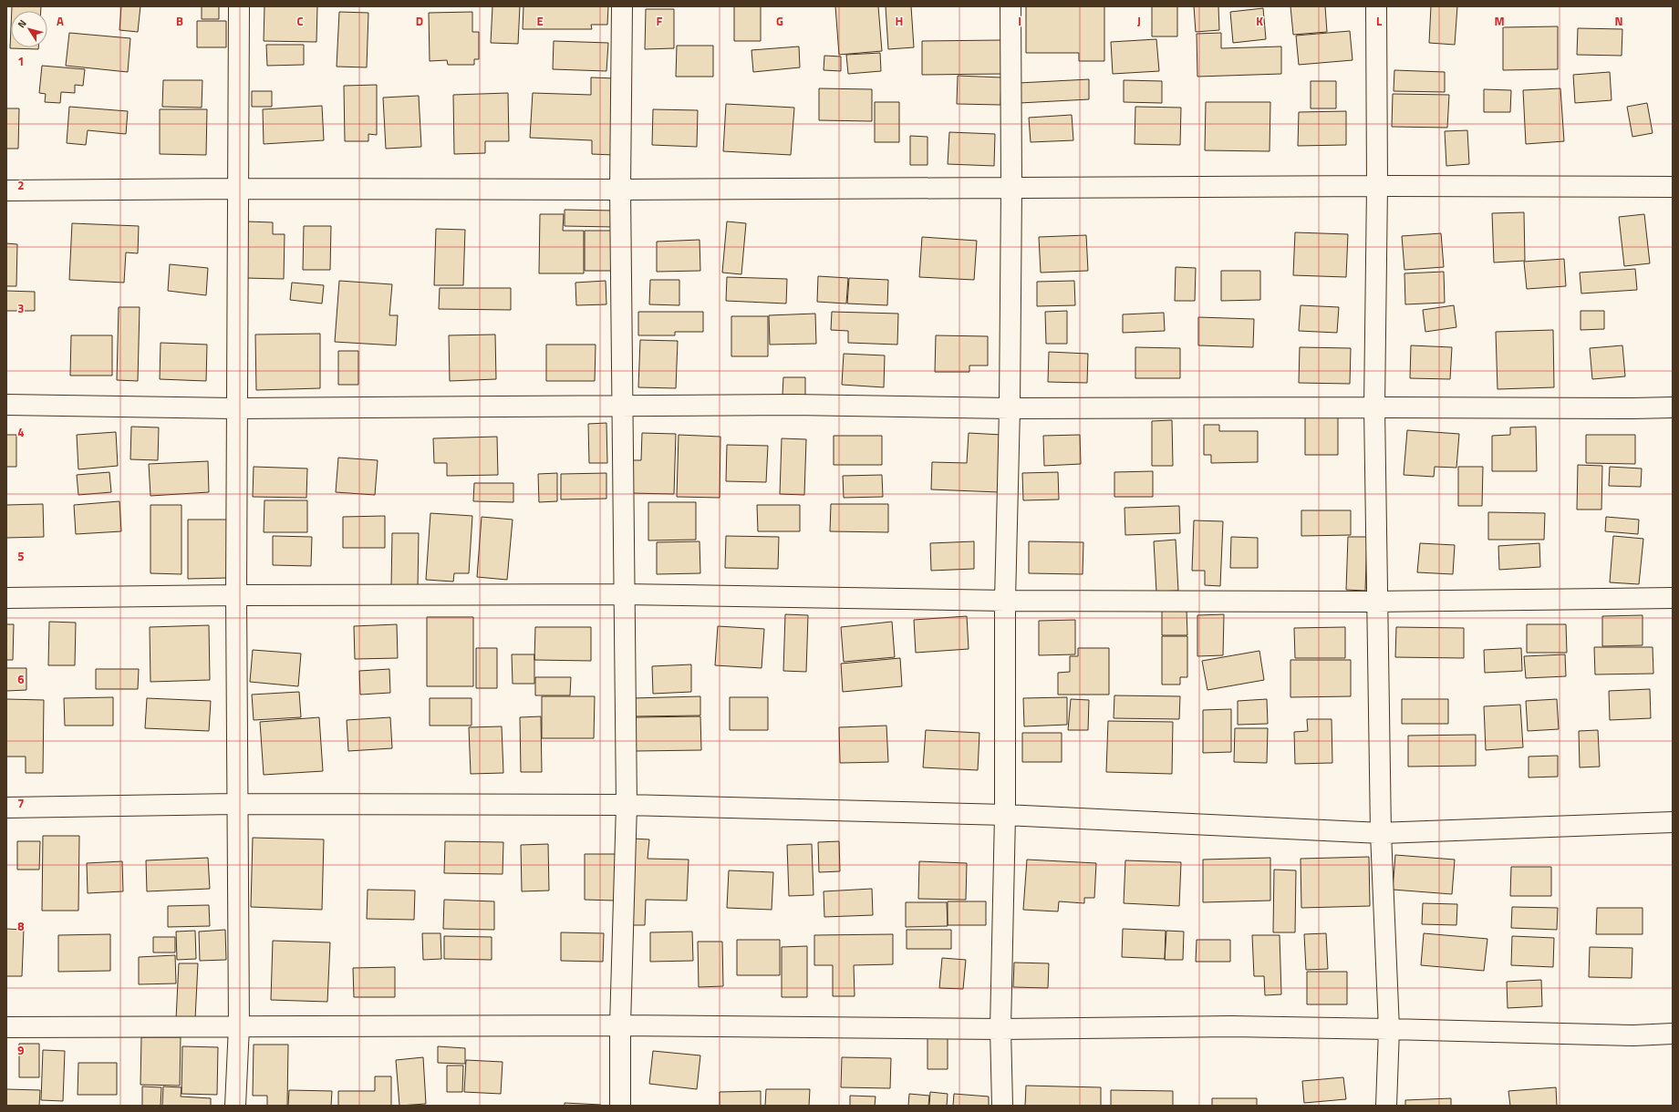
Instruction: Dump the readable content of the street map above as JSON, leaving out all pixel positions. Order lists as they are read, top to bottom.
{
  "north": "top left",
  "grid": {
    "columns": [
      "A",
      "B",
      "C",
      "D",
      "E",
      "F",
      "G",
      "H",
      "I",
      "J",
      "K",
      "L",
      "M",
      "N"
    ],
    "rows": [
      "1",
      "2",
      "3",
      "4",
      "5",
      "6",
      "7",
      "8",
      "9"
    ]
  }
}
